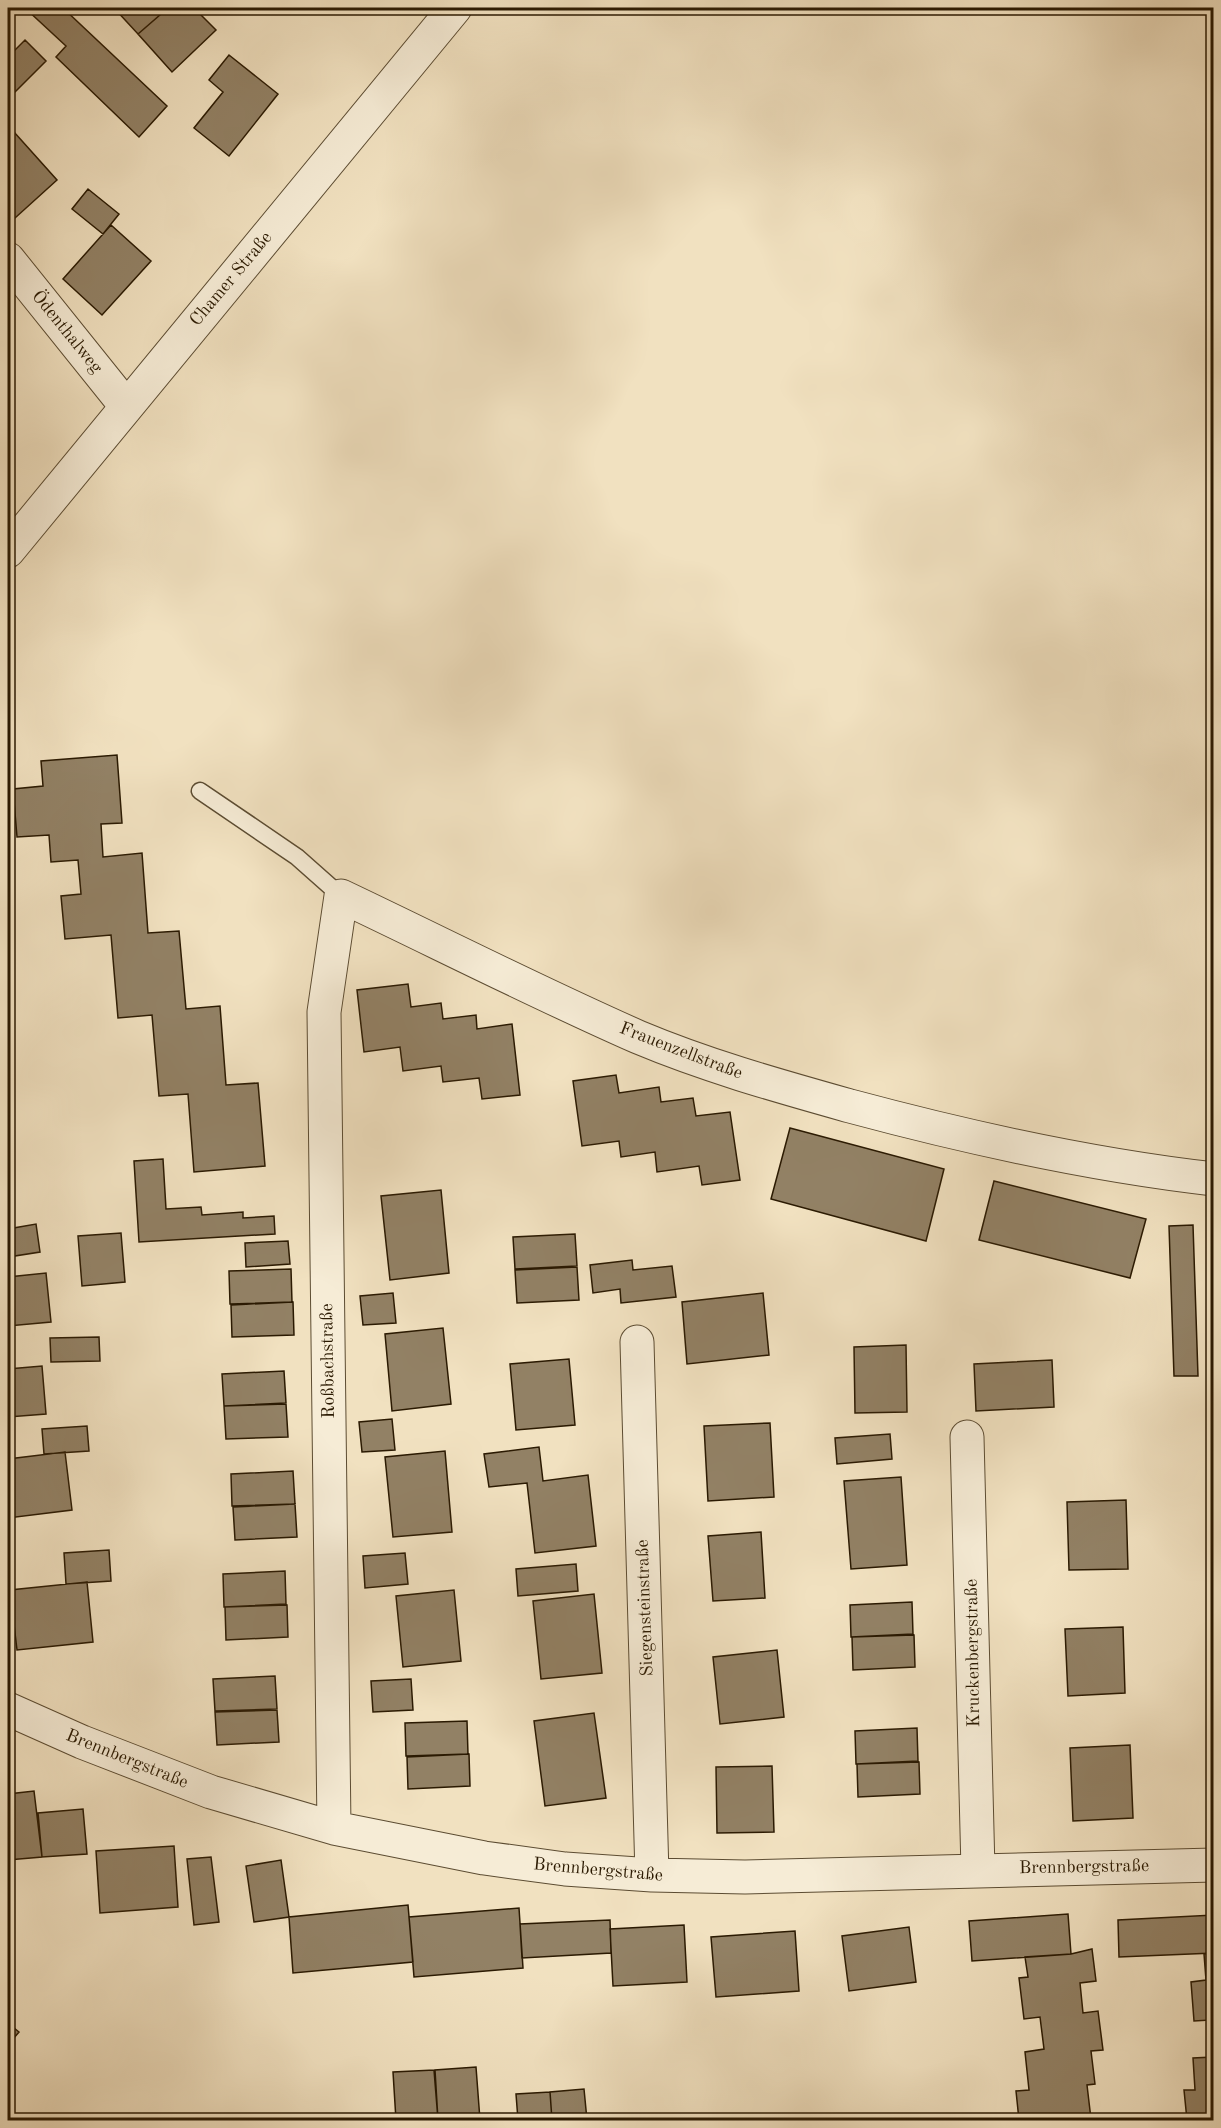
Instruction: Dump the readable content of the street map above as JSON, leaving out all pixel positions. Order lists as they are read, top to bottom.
{
  "streets": {
    "street": [
      "Chamer Straße",
      "Ödenthalweg",
      "Frauenzellstraße",
      "Roßbachstraße",
      "Siegensteinstraße",
      "Kruckenbergstraße",
      "Brennbergstraße"
    ]
  },
  "crossings": [
    ["Chamer Straße", "Ödenthalweg"],
    ["Frauenzellstraße", "Roßbachstraße"],
    ["Roßbachstraße", "Brennbergstraße"],
    ["Siegensteinstraße", "Brennbergstraße"],
    ["Kruckenbergstraße", "Brennbergstraße"]
  ]
}
